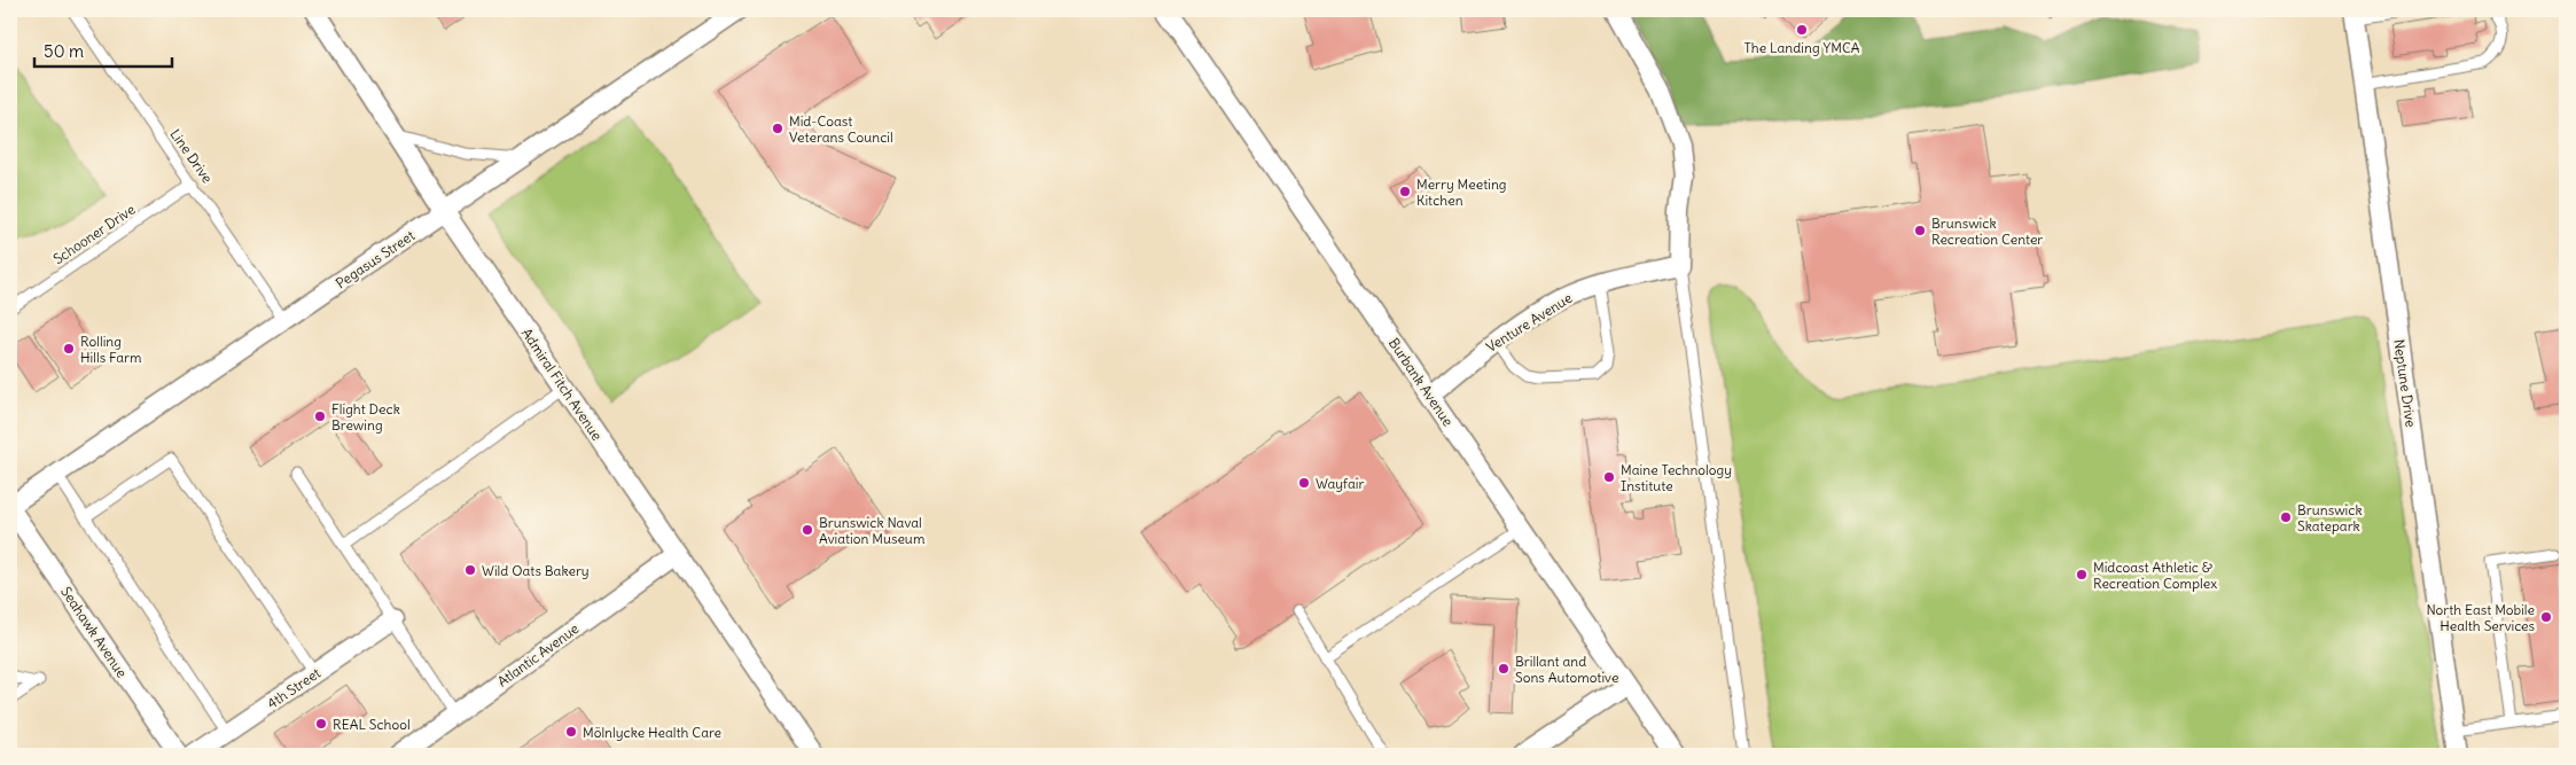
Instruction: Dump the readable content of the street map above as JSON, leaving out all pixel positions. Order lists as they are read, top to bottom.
{
  "streets": {
    "street": [
      "Pegasus Street",
      "Venture Avenue",
      "Burbank Avenue",
      "Neptune Drive",
      "Admiral Fitch Avenue",
      "Seahawk Avenue",
      "Atlantic Avenue",
      "4th Street"
    ],
    "lane": ["Line Drive", "Schooner Drive"]
  },
  "crossings": [
    ["Line Drive", "Schooner Drive"],
    ["Line Drive", "Pegasus Street"],
    ["Pegasus Street", "Admiral Fitch Avenue"],
    ["Pegasus Street", "Seahawk Avenue"],
    ["Venture Avenue", "Burbank Avenue"],
    ["Admiral Fitch Avenue", "Atlantic Avenue"]
  ],
  "places": [
    "The Landing YMCA",
    "Mid-Coast Veterans Council",
    "Merry Meeting Kitchen",
    "Brunswick Recreation Center",
    "Rolling Hills Farm",
    "Flight Deck Brewing",
    "Maine Technology Institute",
    "Wayfair",
    "Brunswick Skatepark",
    "Brunswick Naval Aviation Museum",
    "Wild Oats Bakery",
    "Midcoast Athletic & Recreation Complex",
    "North East Mobile Health Services",
    "Brillant and Sons Automotive",
    "REAL School",
    "Mölnlycke Health Care"
  ],
  "scale_bar": "50 m"
}
